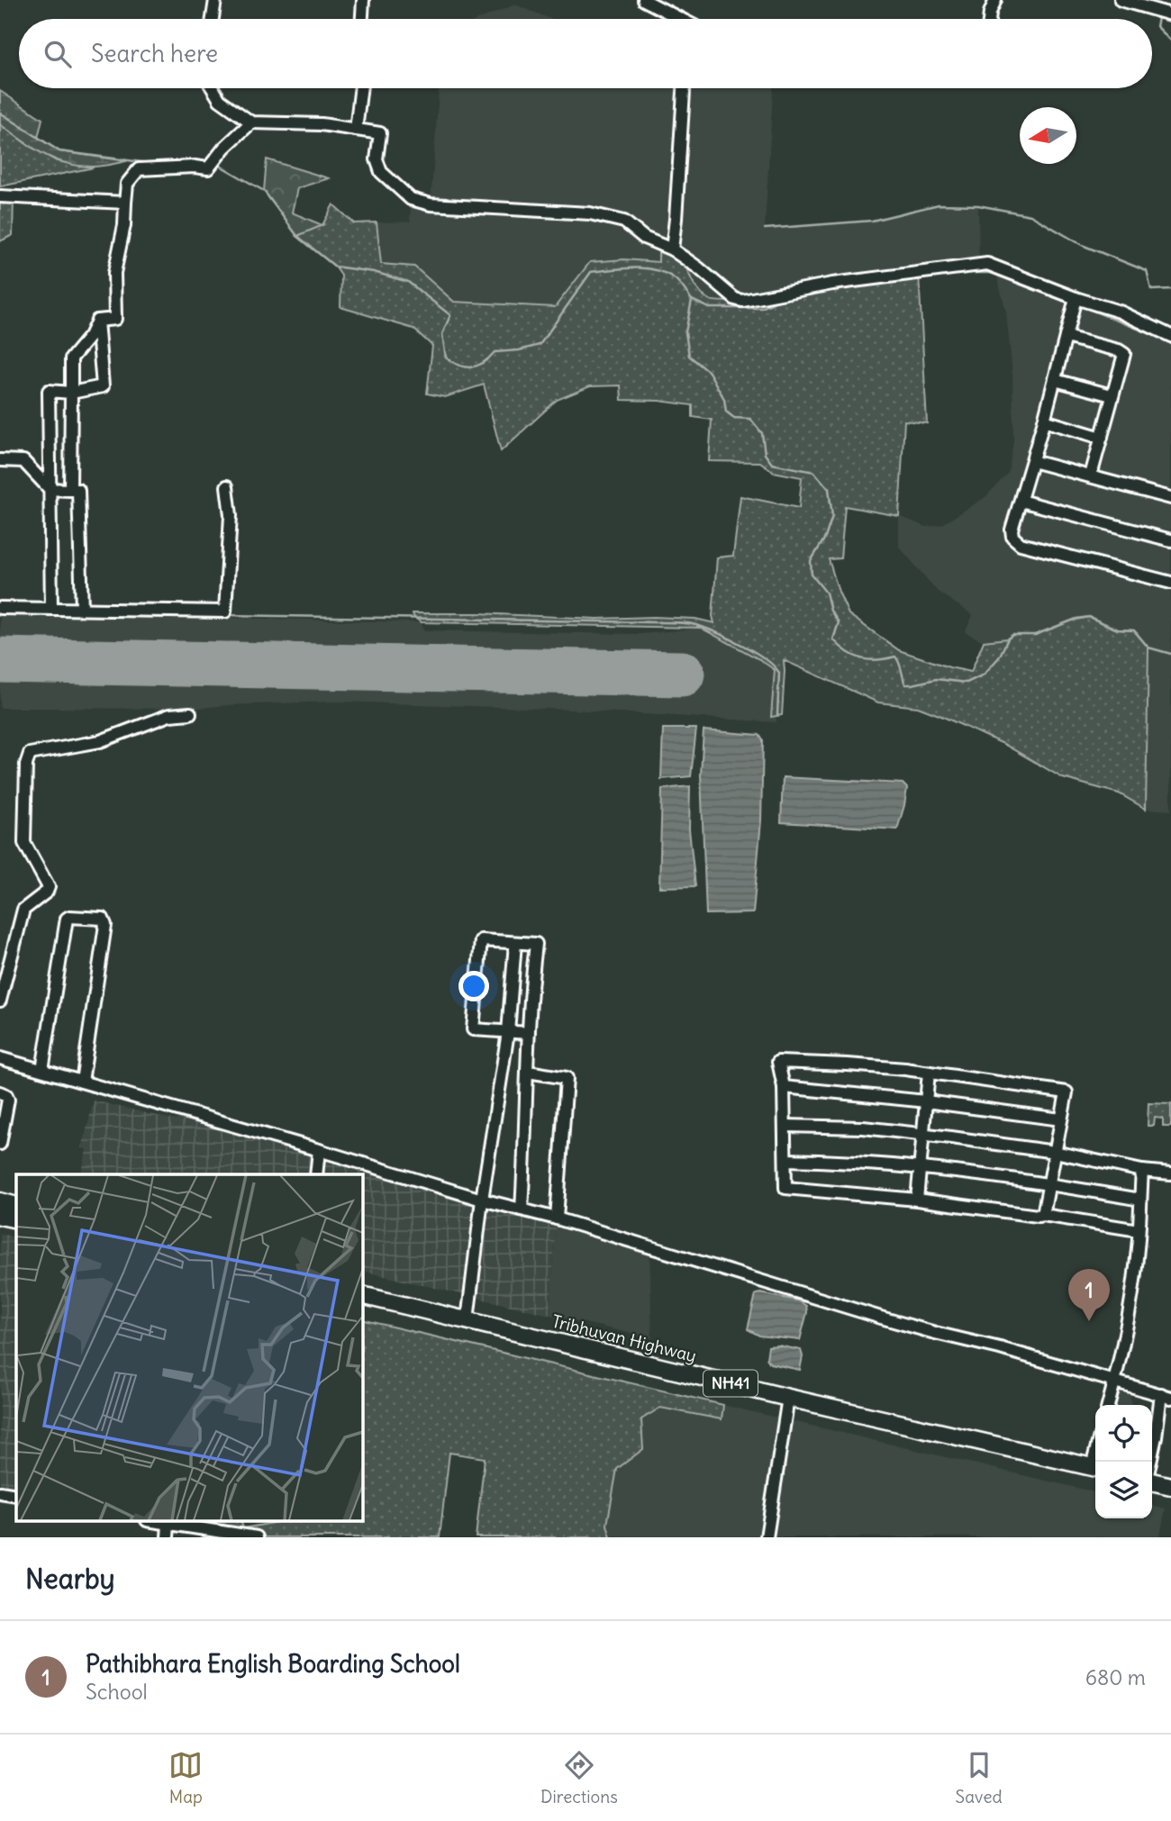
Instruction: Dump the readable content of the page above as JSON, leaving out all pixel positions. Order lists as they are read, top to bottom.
{
  "streets": {
    "highway": ["Tribhuvan Highway", "NH41"]
  },
  "north": "left",
  "page": {
    "search": "Search here",
    "pins": "1",
    "heading": "Nearby",
    "list": [
      {
        "mark": "1",
        "name": "Pathibhara English Boarding School",
        "note": "School",
        "value": "680 m"
      }
    ],
    "nav": ["Map", "Directions", "Saved"]
  }
}
